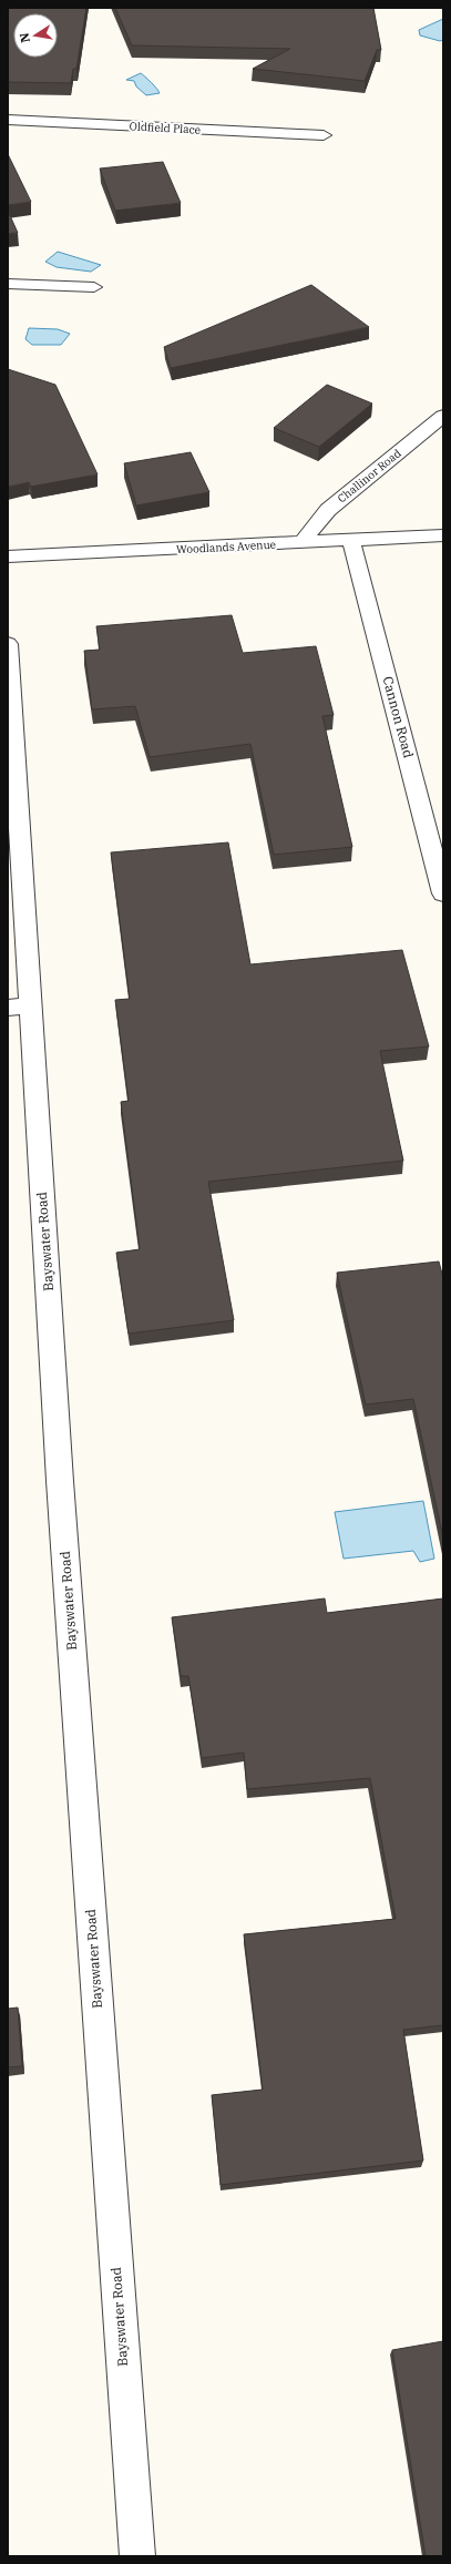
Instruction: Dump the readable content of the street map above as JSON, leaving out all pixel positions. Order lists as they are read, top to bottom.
{
  "streets": {
    "street": [
      "Oldfield Place",
      "Challinor Road",
      "Woodlands Avenue",
      "Cannon Road",
      "Bayswater Road"
    ]
  },
  "crossings": [
    ["Challinor Road", "Woodlands Avenue"],
    ["Woodlands Avenue", "Cannon Road"]
  ],
  "north": "left"
}
